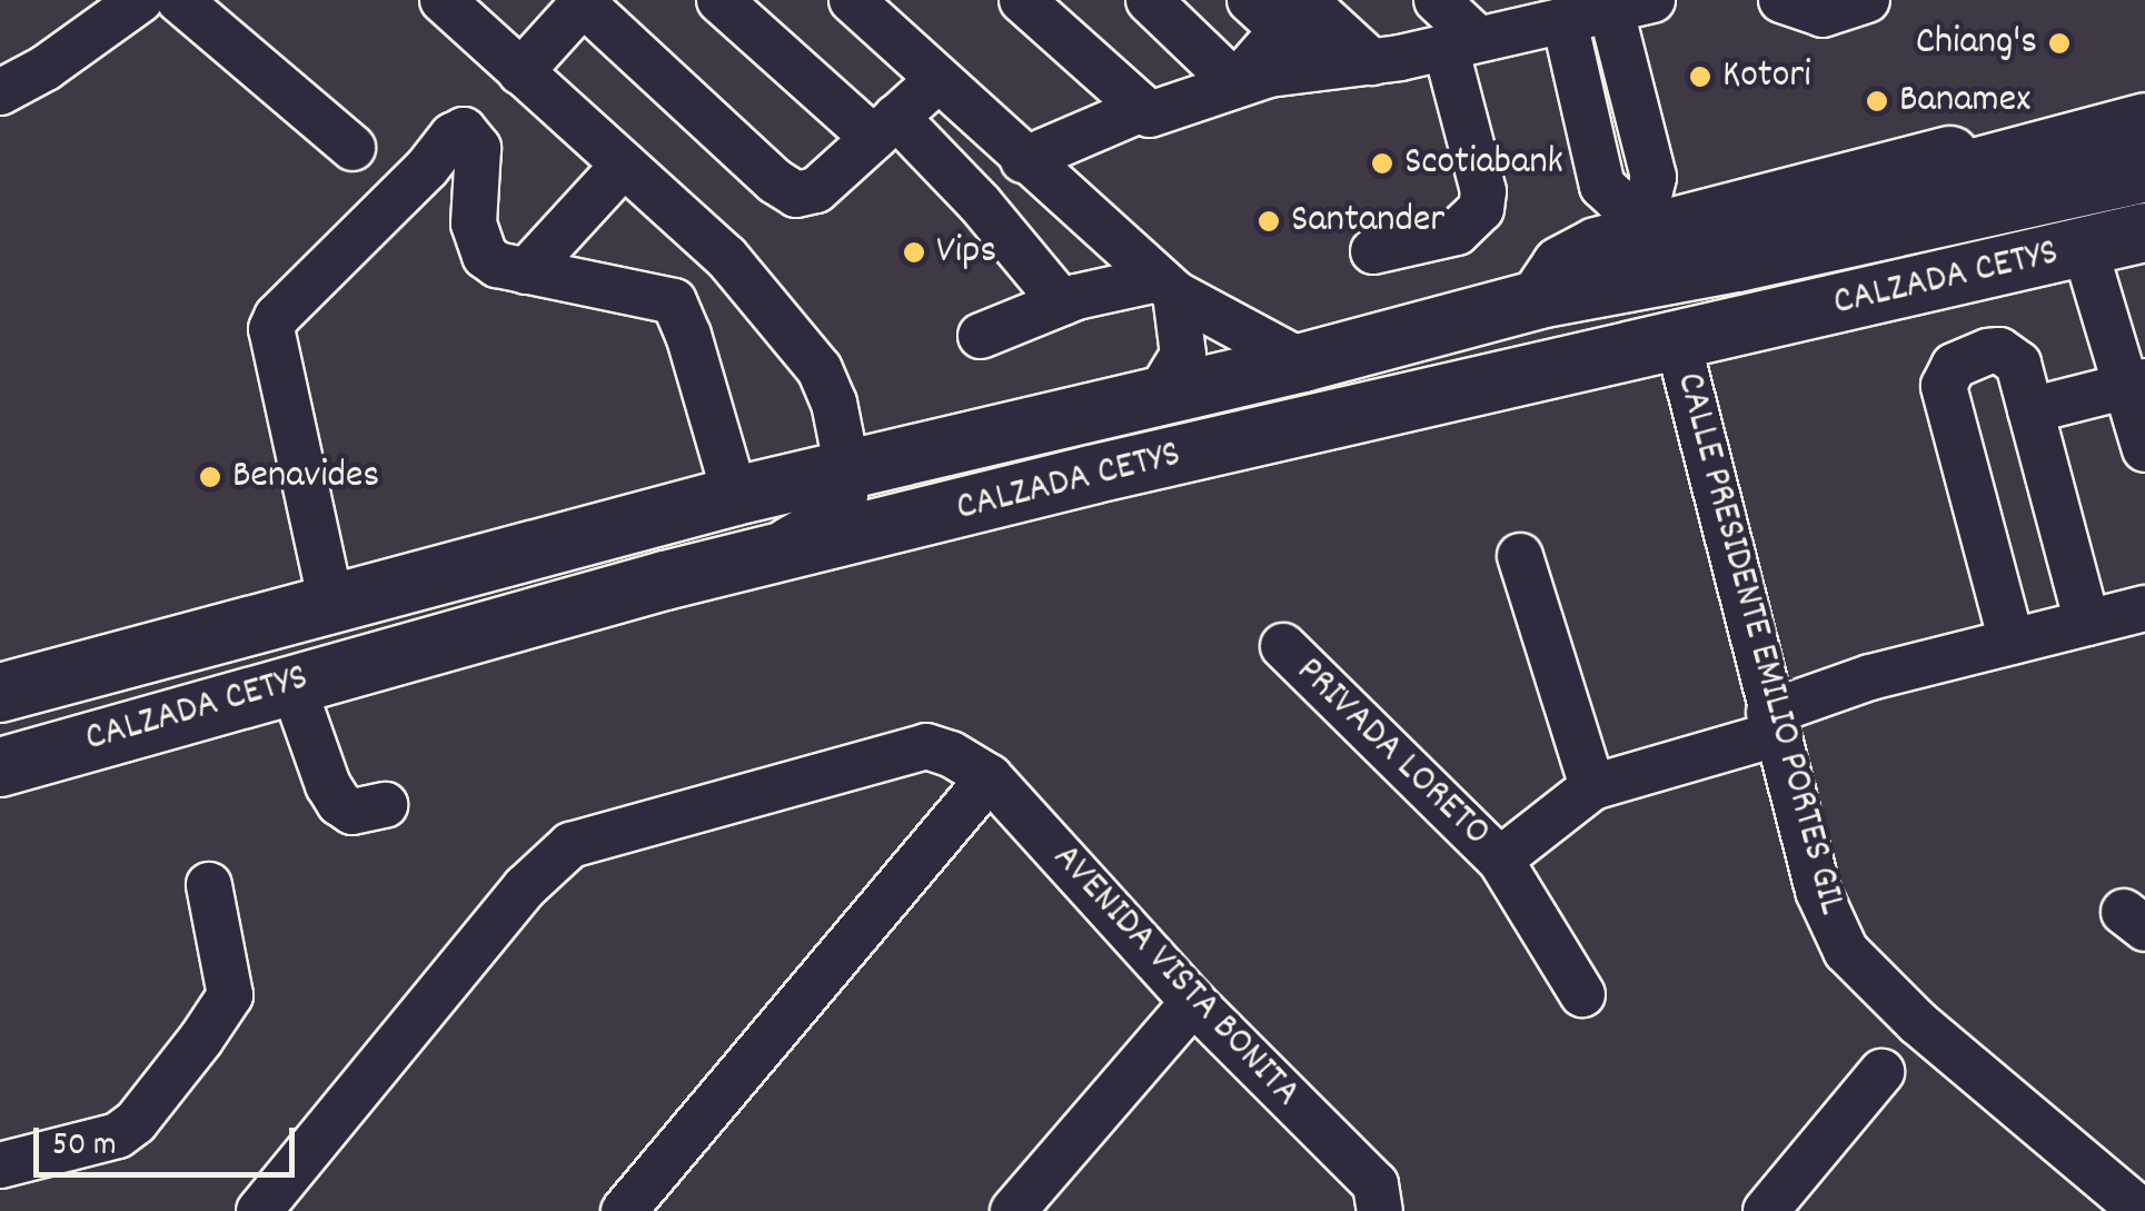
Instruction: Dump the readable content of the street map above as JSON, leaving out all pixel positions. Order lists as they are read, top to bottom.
{
  "streets": {
    "main road": ["CALZADA CETYS"],
    "street": ["CALLE PRESIDENTE EMILIO PORTES GIL", "PRIVADA LORETO", "AVENIDA VISTA BONITA"]
  },
  "crossings": [
    ["CALZADA CETYS", "CALLE PRESIDENTE EMILIO PORTES GIL"],
    ["CALLE PRESIDENTE EMILIO PORTES GIL", "PRIVADA LORETO"]
  ],
  "places": [
    "Chiang's",
    "Kotori",
    "Banamex",
    "Scotiabank",
    "Santander",
    "Vips",
    "Benavides"
  ],
  "scale_bar": "50 m"
}
